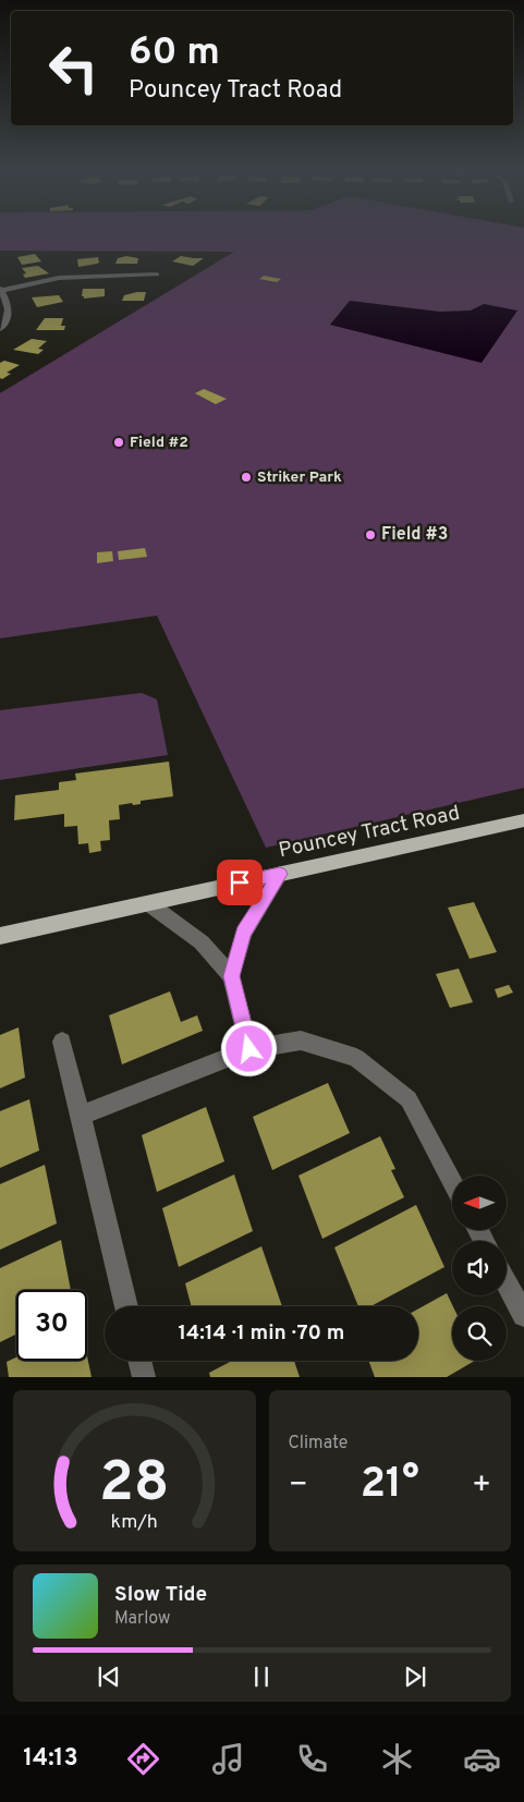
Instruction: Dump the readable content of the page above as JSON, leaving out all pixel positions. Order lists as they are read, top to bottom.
{
  "streets": {
    "main road": ["Pouncey Tract Road"]
  },
  "places": ["Field #2", "Striker Park", "Field #3"],
  "north": "left",
  "page": {
    "turn": ["60 m", "Pouncey Tract Road"],
    "limit": "30",
    "trip": "14:14 · 1 min · 70 m",
    "tile": "Climate",
    "heat": ["−", "21°", "+"],
    "song": ["Slow Tide", "Marlow"],
    "tabs": "14:13",
    "gauge": ["28", "km/h"]
  }
}
